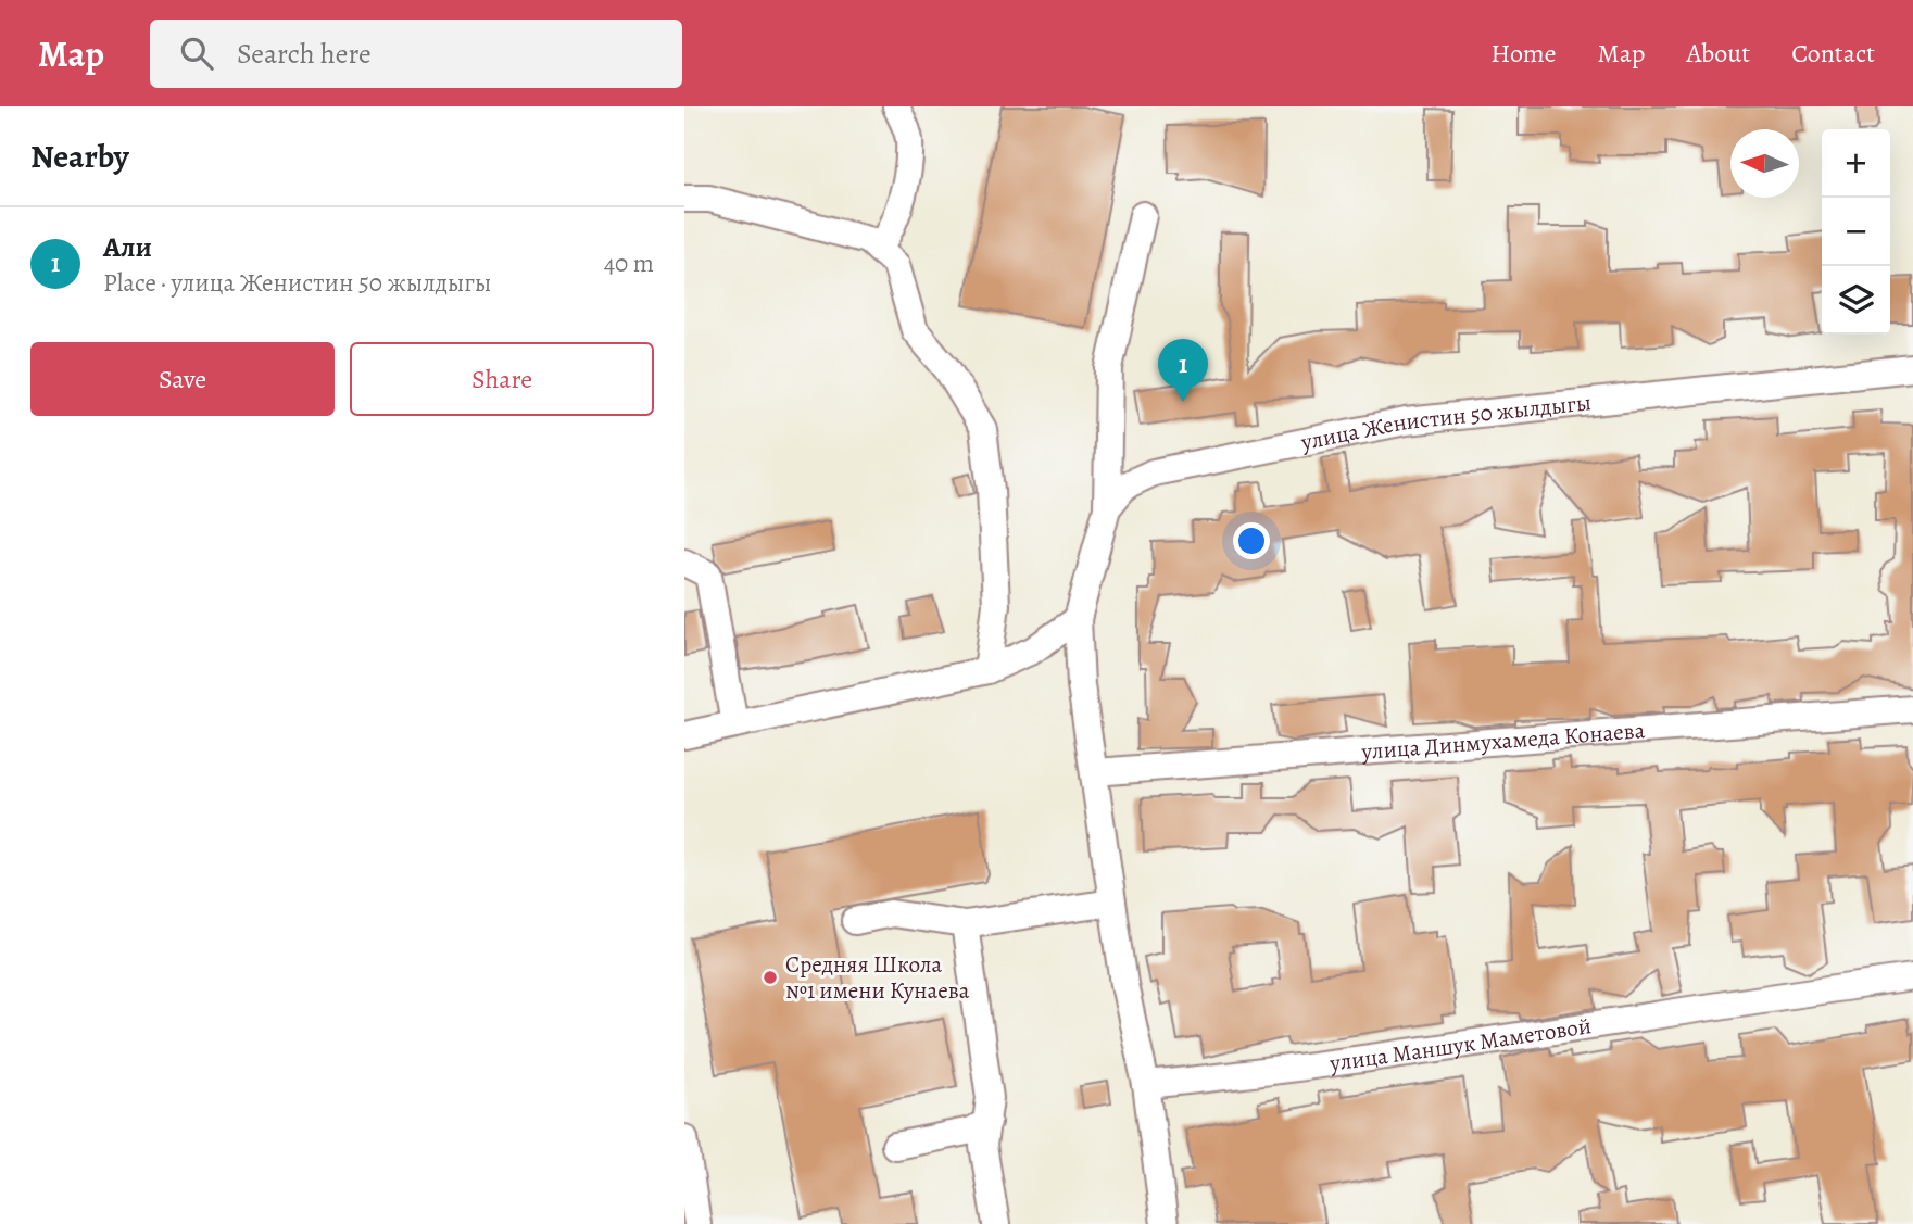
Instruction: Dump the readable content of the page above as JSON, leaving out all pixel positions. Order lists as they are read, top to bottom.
{
  "streets": {
    "street": ["улица Женистин 50 жылдыгы", "улица Динмухамеда Конаева", "улица Маншук Маметовой"]
  },
  "places": ["Средняя Школа №1 имени Кунаева"],
  "north": "left",
  "page": {
    "header": "Map",
    "search": "Search here",
    "nav": [
      "Home",
      "Map",
      "About",
      "Contact"
    ],
    "heading": "Nearby",
    "map_buttons": ["+", "−"],
    "list": [
      {
        "mark": "1",
        "name": "Али",
        "note": "Place · улица Женистин 50 жылдыгы",
        "value": "40 m"
      }
    ],
    "buttons": ["Save", "Share"],
    "pins": "1"
  }
}
